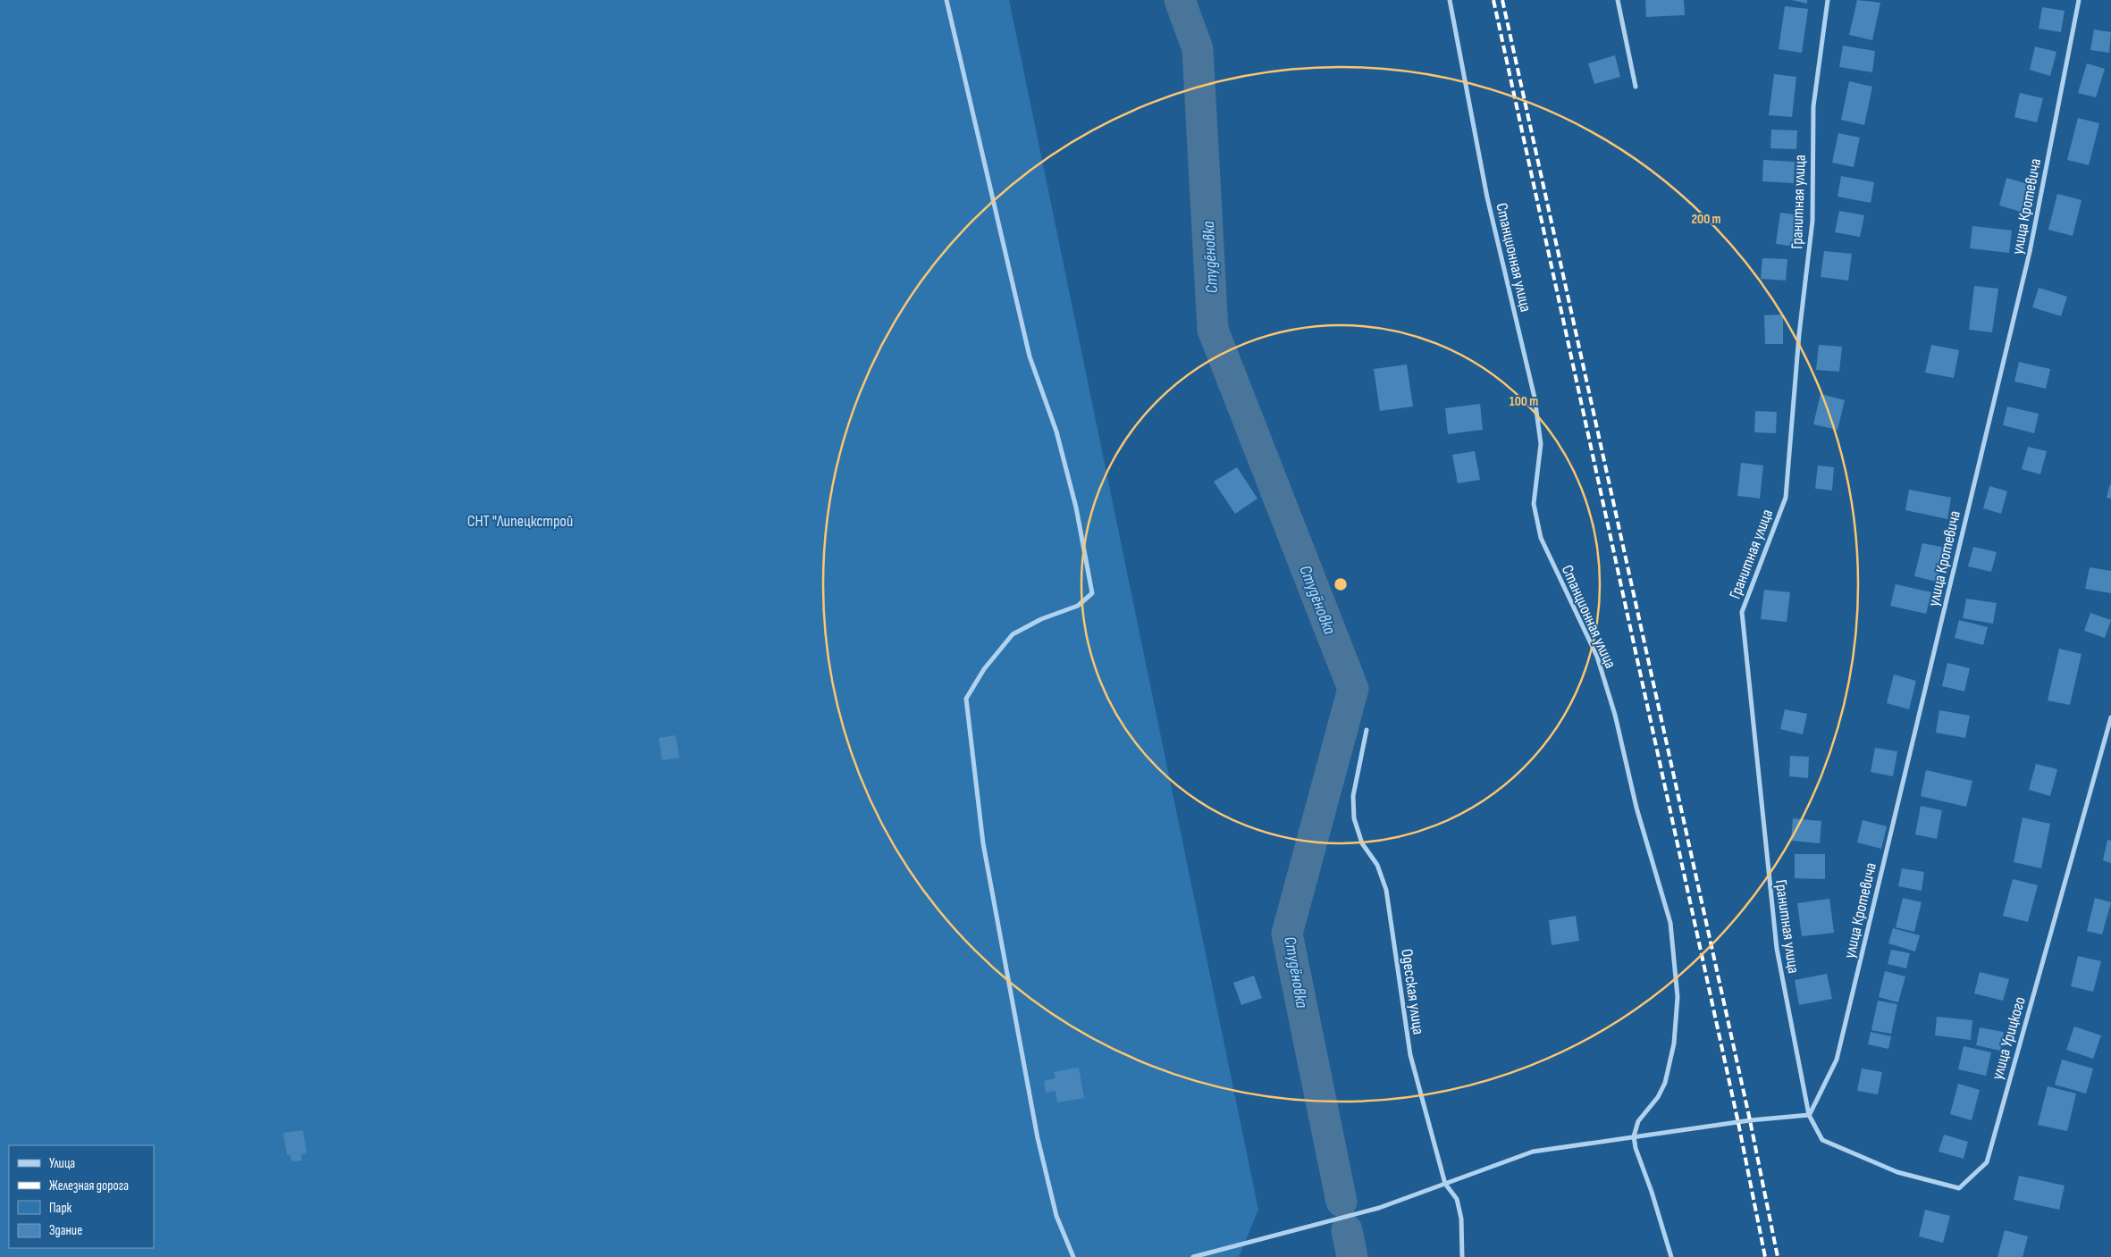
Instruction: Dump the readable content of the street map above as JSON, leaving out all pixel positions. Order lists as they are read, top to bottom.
{
  "streets": {
    "street": [
      "Гранитная улица",
      "улица Кротевича",
      "Станционная улица",
      "Одесская улица",
      "улица Урицкого"
    ]
  },
  "crossings": [
    ["Гранитная улица", "улица Кротевича"],
    ["Гранитная улица", "улица Урицкого"],
    ["улица Кротевича", "улица Урицкого"]
  ],
  "water": ["Студёновка"],
  "parks": ["СНТ \"Липецкстрой"],
  "legend": [
    "Улица",
    "Железная дорога",
    "Парк",
    "Здание"
  ],
  "rings": ["200 m", "100 m"]
}
